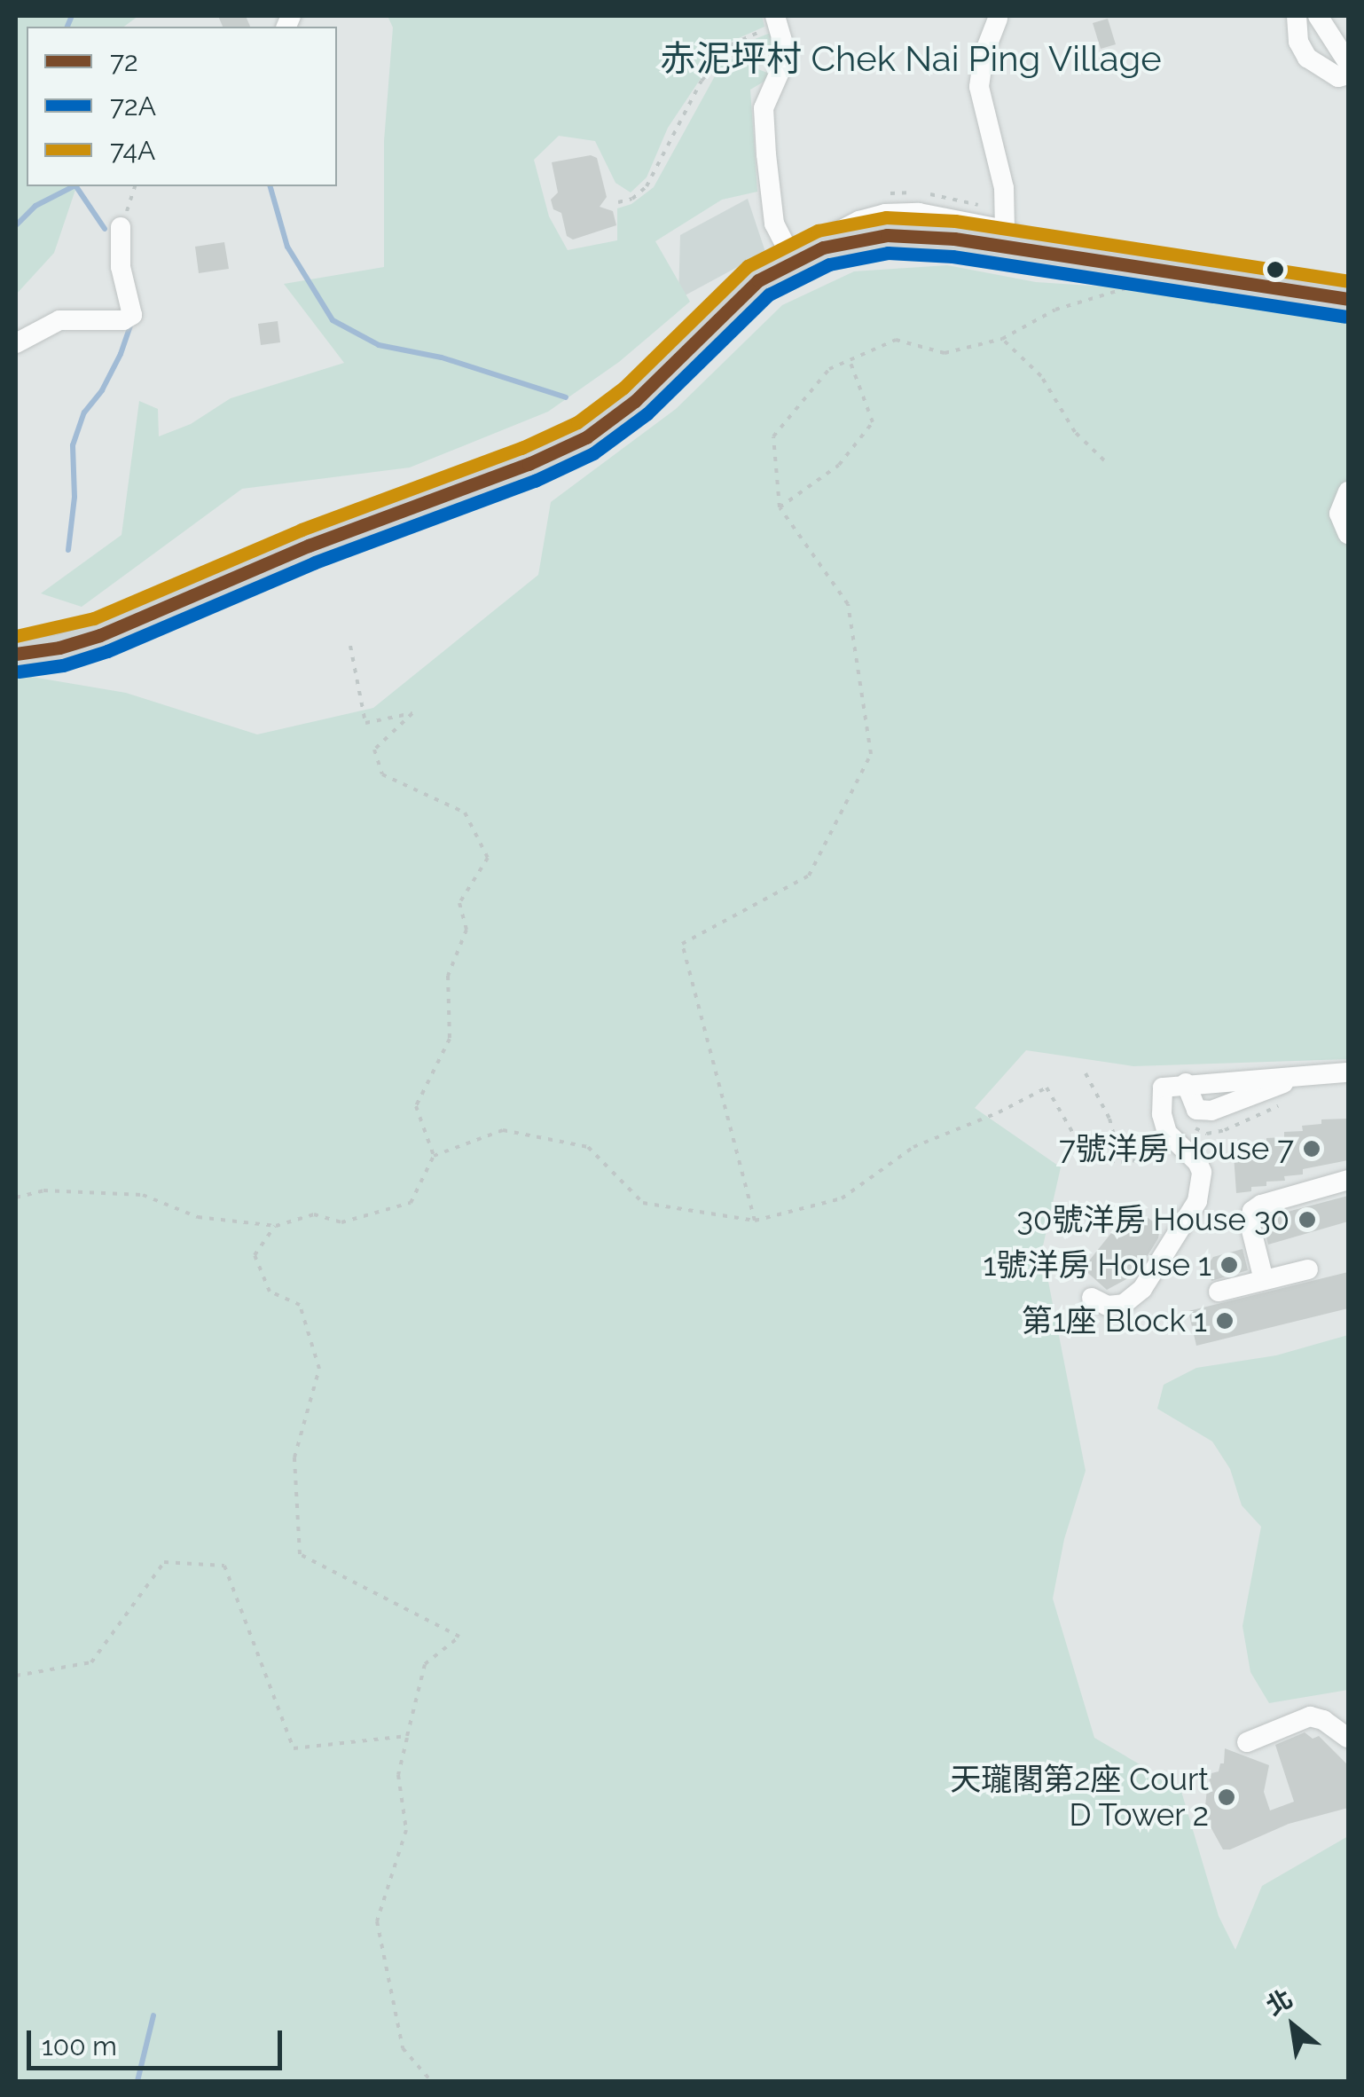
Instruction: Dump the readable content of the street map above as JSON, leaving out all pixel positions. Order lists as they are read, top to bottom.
{
  "districts": ["赤泥坪村 Chek Nai Ping Village"],
  "places": [
    "7號洋房 House 7",
    "30號洋房 House 30",
    "1號洋房 House 1",
    "第1座 Block 1",
    "天瓏閣第2座 Court D Tower 2"
  ],
  "lines": ["transit line 74A", "transit line 72", "transit line 72A"],
  "legend": ["72", "72A", "74A"],
  "scale_bar": "100 m",
  "north": "top left"
}
